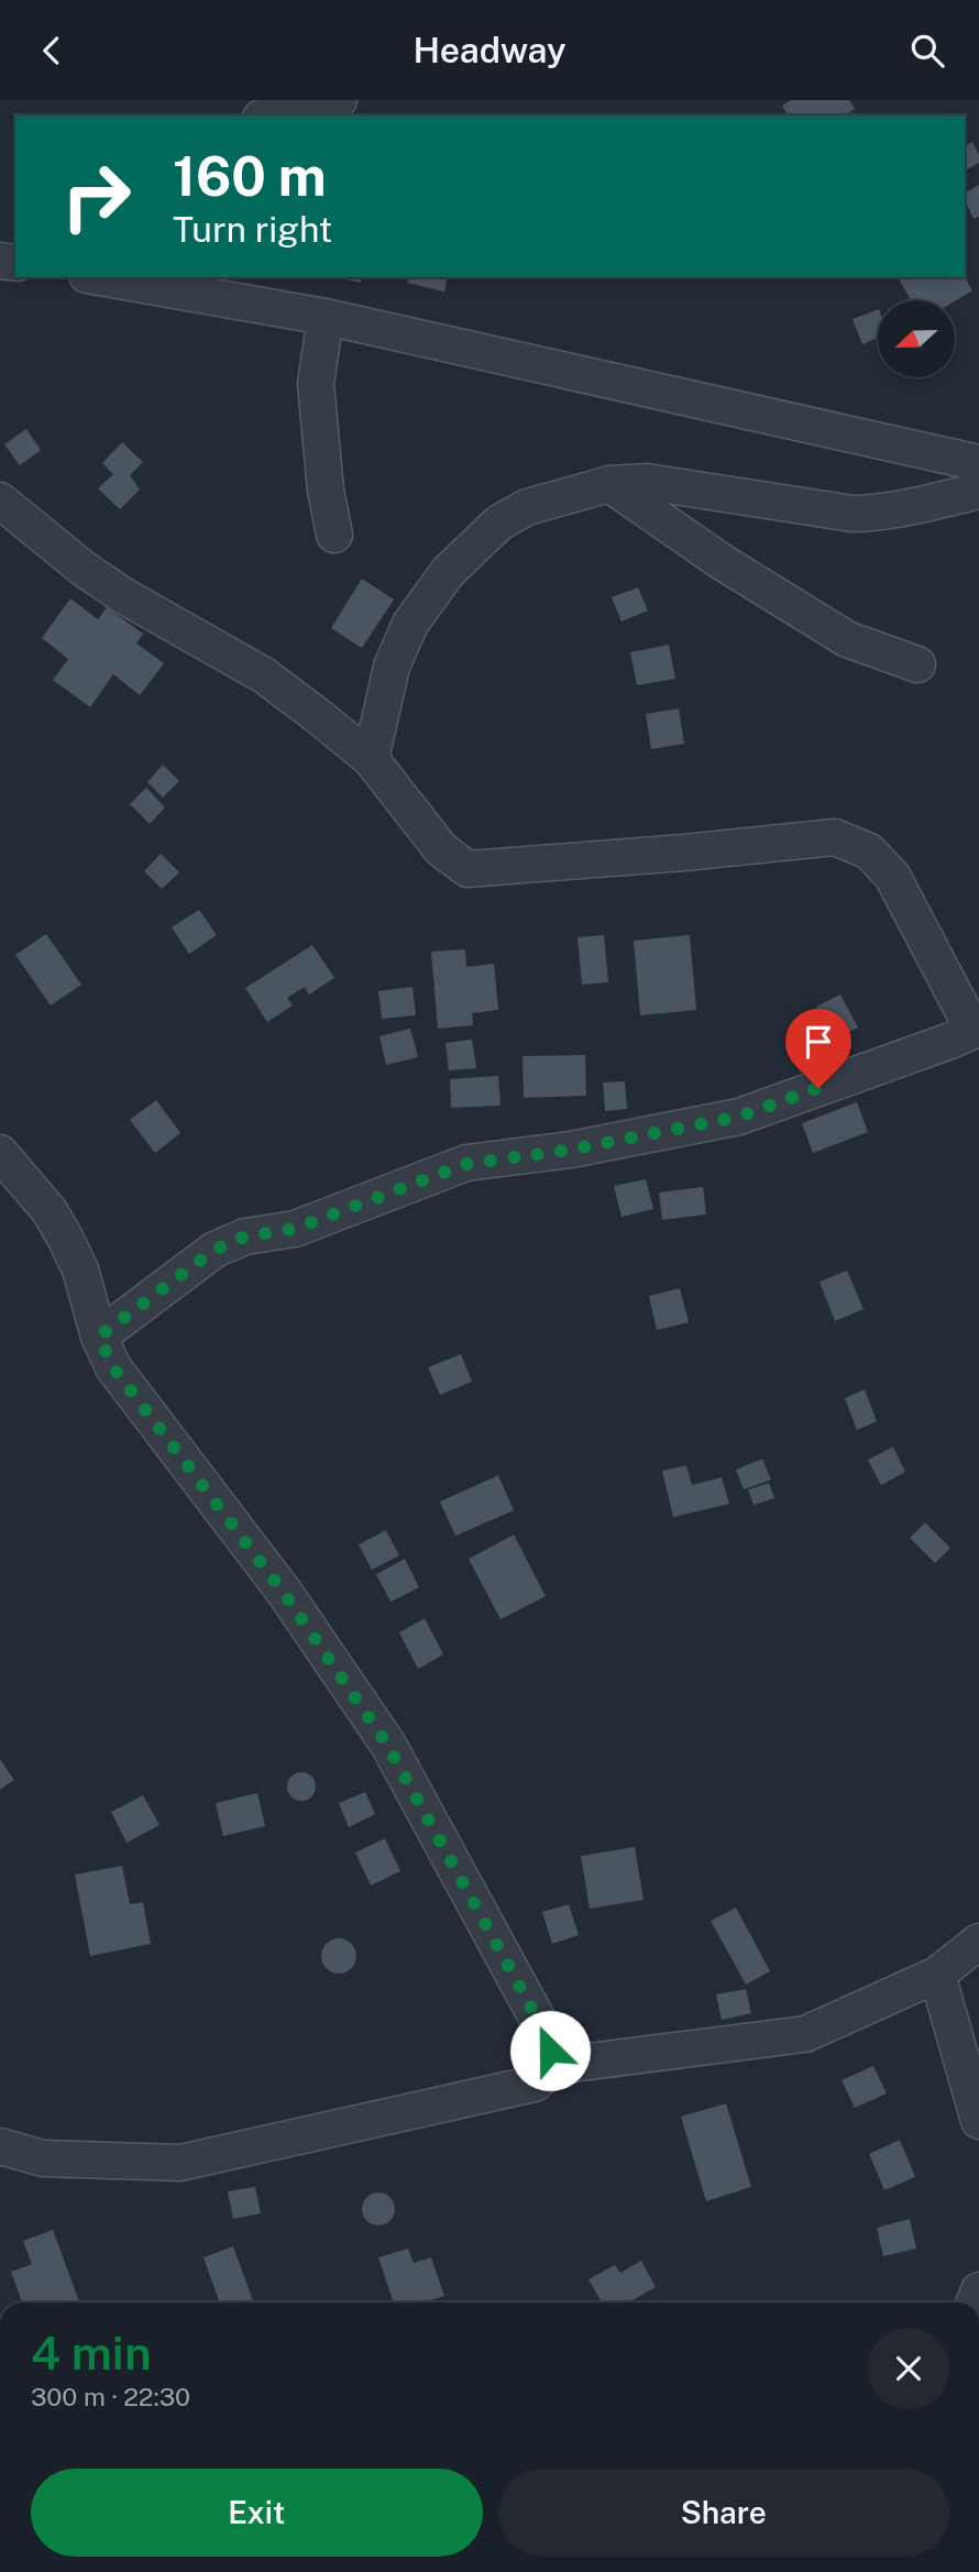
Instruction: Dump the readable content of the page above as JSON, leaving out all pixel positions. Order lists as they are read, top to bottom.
{
  "north": "left",
  "page": {
    "header": "Headway",
    "turn": ["160 m", "Turn right"],
    "heading": ["4 min", "300 m · 22:30"],
    "buttons": ["Exit", "Share"]
  }
}
